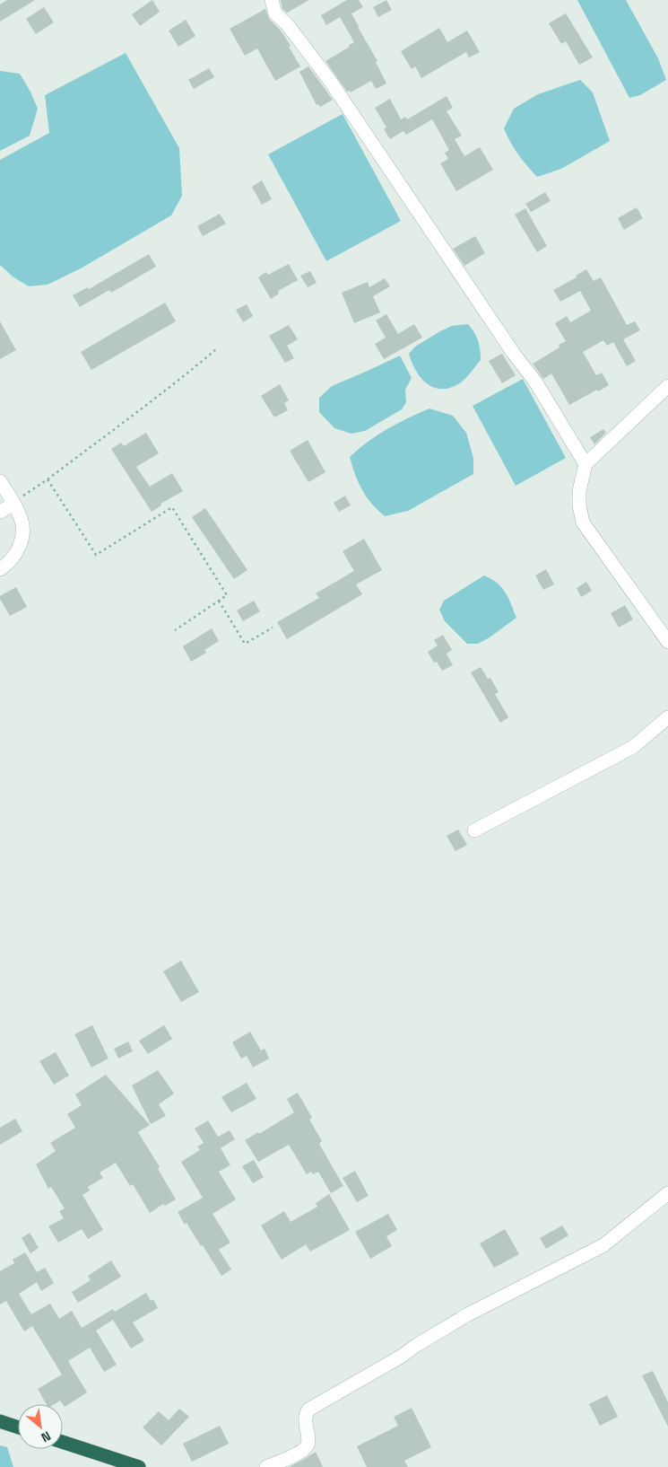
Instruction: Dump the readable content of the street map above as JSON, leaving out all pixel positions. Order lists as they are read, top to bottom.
{
  "north": "bottom right"
}
